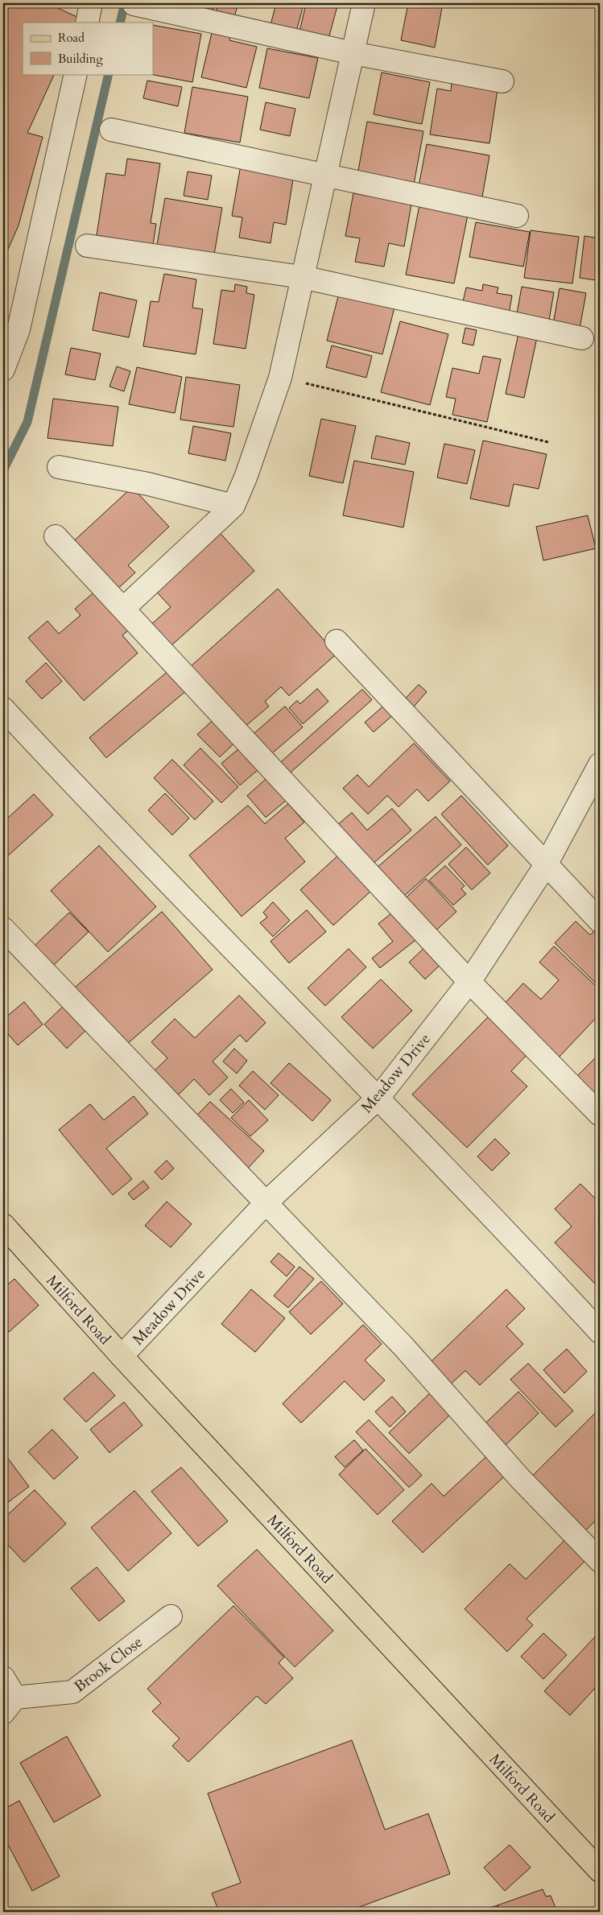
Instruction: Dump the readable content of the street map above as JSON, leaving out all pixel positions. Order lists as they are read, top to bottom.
{
  "streets": {
    "main road": ["Milford Road"],
    "street": ["Meadow Drive", "Brook Close"]
  },
  "crossings": [
    ["Meadow Drive", "Milford Road"]
  ],
  "legend": ["Road", "Building"]
}
